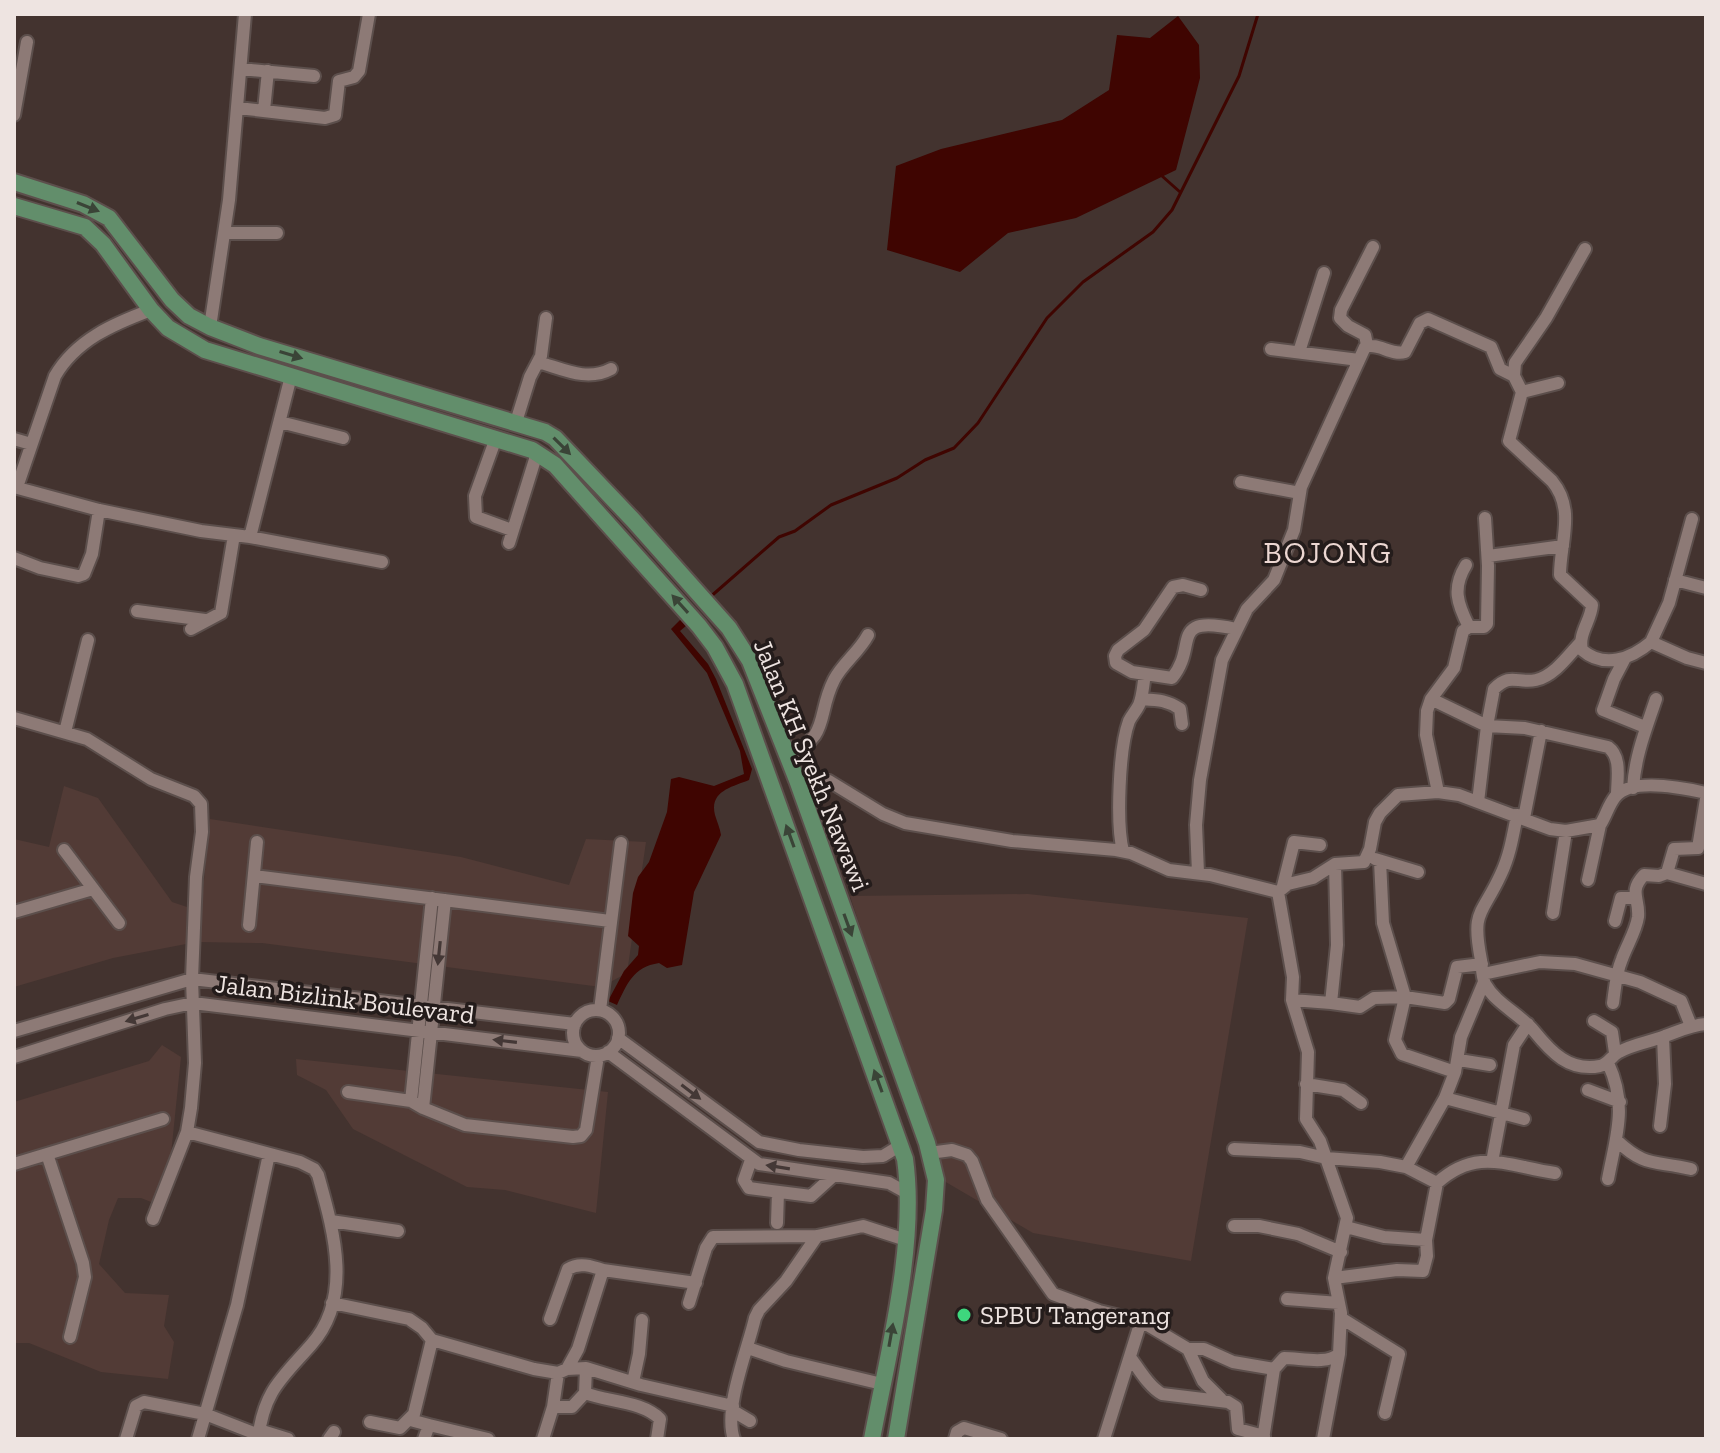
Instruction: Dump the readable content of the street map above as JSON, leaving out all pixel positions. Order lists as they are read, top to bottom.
{
  "streets": {
    "main road": ["Jalan KH Syekh Nawawi"],
    "street": ["Jalan Bizlink Boulevard"]
  },
  "districts": ["BOJONG"],
  "places": ["SPBU Tangerang"]
}
